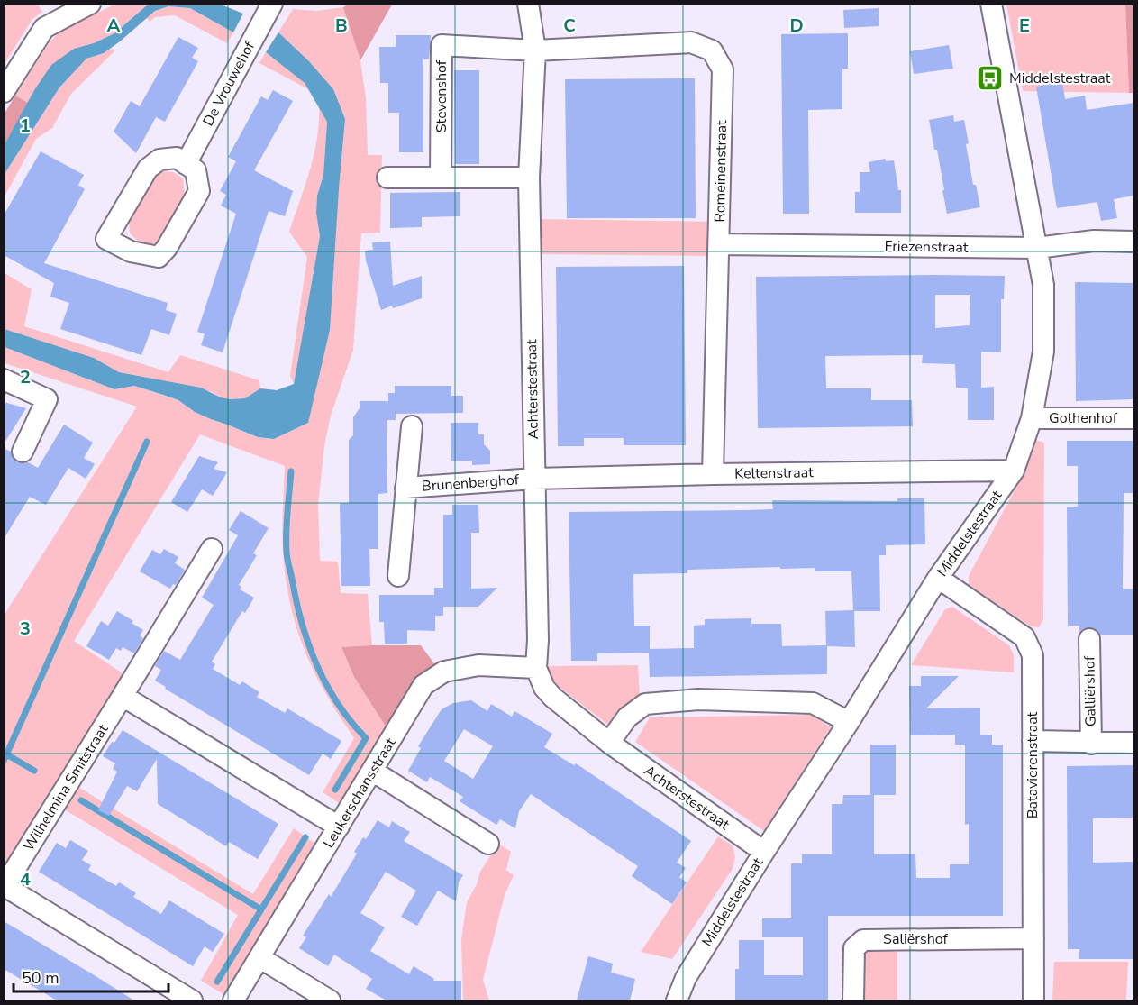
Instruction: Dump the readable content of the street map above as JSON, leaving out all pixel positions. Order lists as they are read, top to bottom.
{
  "streets": {
    "street": [
      "De Vrouwehof",
      "Stevenshof",
      "Romeinenstraat",
      "Friezenstraat",
      "Achterstestraat",
      "Gothenhof",
      "Keltenstraat",
      "Brunenberghof",
      "Middelstestraat",
      "Galliërshof",
      "Batavierenstraat",
      "Wilhelmina Smitstraat",
      "Leukerschansstraat",
      "Saliërshof"
    ]
  },
  "crossings": [
    ["Stevenshof", "Romeinenstraat"],
    ["Stevenshof", "Achterstestraat"],
    ["Romeinenstraat", "Friezenstraat"],
    ["Romeinenstraat", "Achterstestraat"],
    ["Romeinenstraat", "Keltenstraat"],
    ["Friezenstraat", "Middelstestraat"],
    ["Achterstestraat", "Keltenstraat"],
    ["Achterstestraat", "Brunenberghof"],
    ["Achterstestraat", "Middelstestraat"],
    ["Achterstestraat", "Leukerschansstraat"],
    ["Gothenhof", "Middelstestraat"],
    ["Keltenstraat", "Brunenberghof"],
    ["Keltenstraat", "Middelstestraat"],
    ["Middelstestraat", "Batavierenstraat"],
    ["Galliërshof", "Batavierenstraat"],
    ["Batavierenstraat", "Saliërshof"]
  ],
  "places": {
    "bus stop": ["Middelstestraat"]
  },
  "scale_bar": "50 m",
  "grid": {
    "columns": [
      "A",
      "B",
      "C",
      "D",
      "E"
    ],
    "rows": [
      "1",
      "2",
      "3",
      "4"
    ]
  }
}
